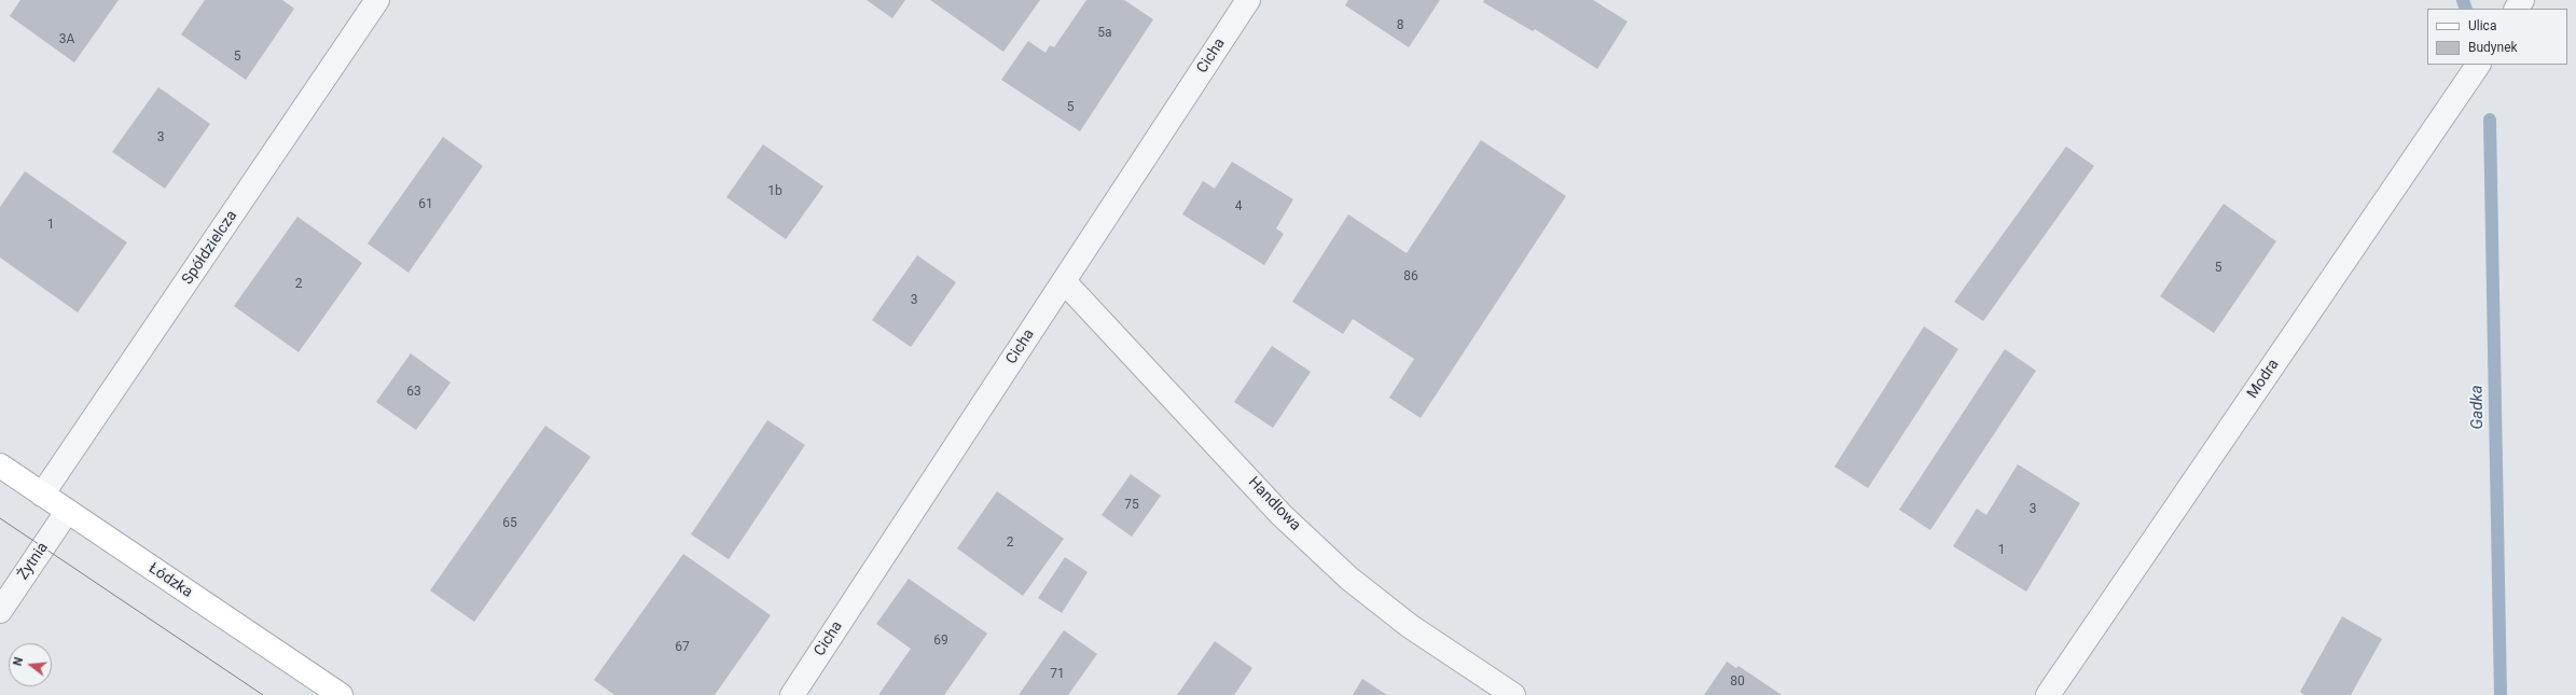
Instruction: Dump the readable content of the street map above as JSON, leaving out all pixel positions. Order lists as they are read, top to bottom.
{
  "streets": {
    "main road": ["Łódzka"],
    "street": [
      "Cicha",
      "Spółdzielcza",
      "Modra",
      "Handlowa",
      "Żytnia"
    ]
  },
  "crossings": [
    ["Cicha", "Handlowa"],
    ["Spółdzielcza", "Łódzka"],
    ["Żytnia", "Łódzka"]
  ],
  "water": ["Gadka"],
  "house_numbers": [
    "8",
    "5a",
    "3A",
    "5",
    "5",
    "3",
    "1b",
    "61",
    "4",
    "1",
    "5",
    "86",
    "2",
    "3",
    "63",
    "75",
    "3",
    "65",
    "2",
    "1",
    "69",
    "67",
    "71",
    "80"
  ],
  "legend": ["Ulica", "Budynek"],
  "north": "left"
}
